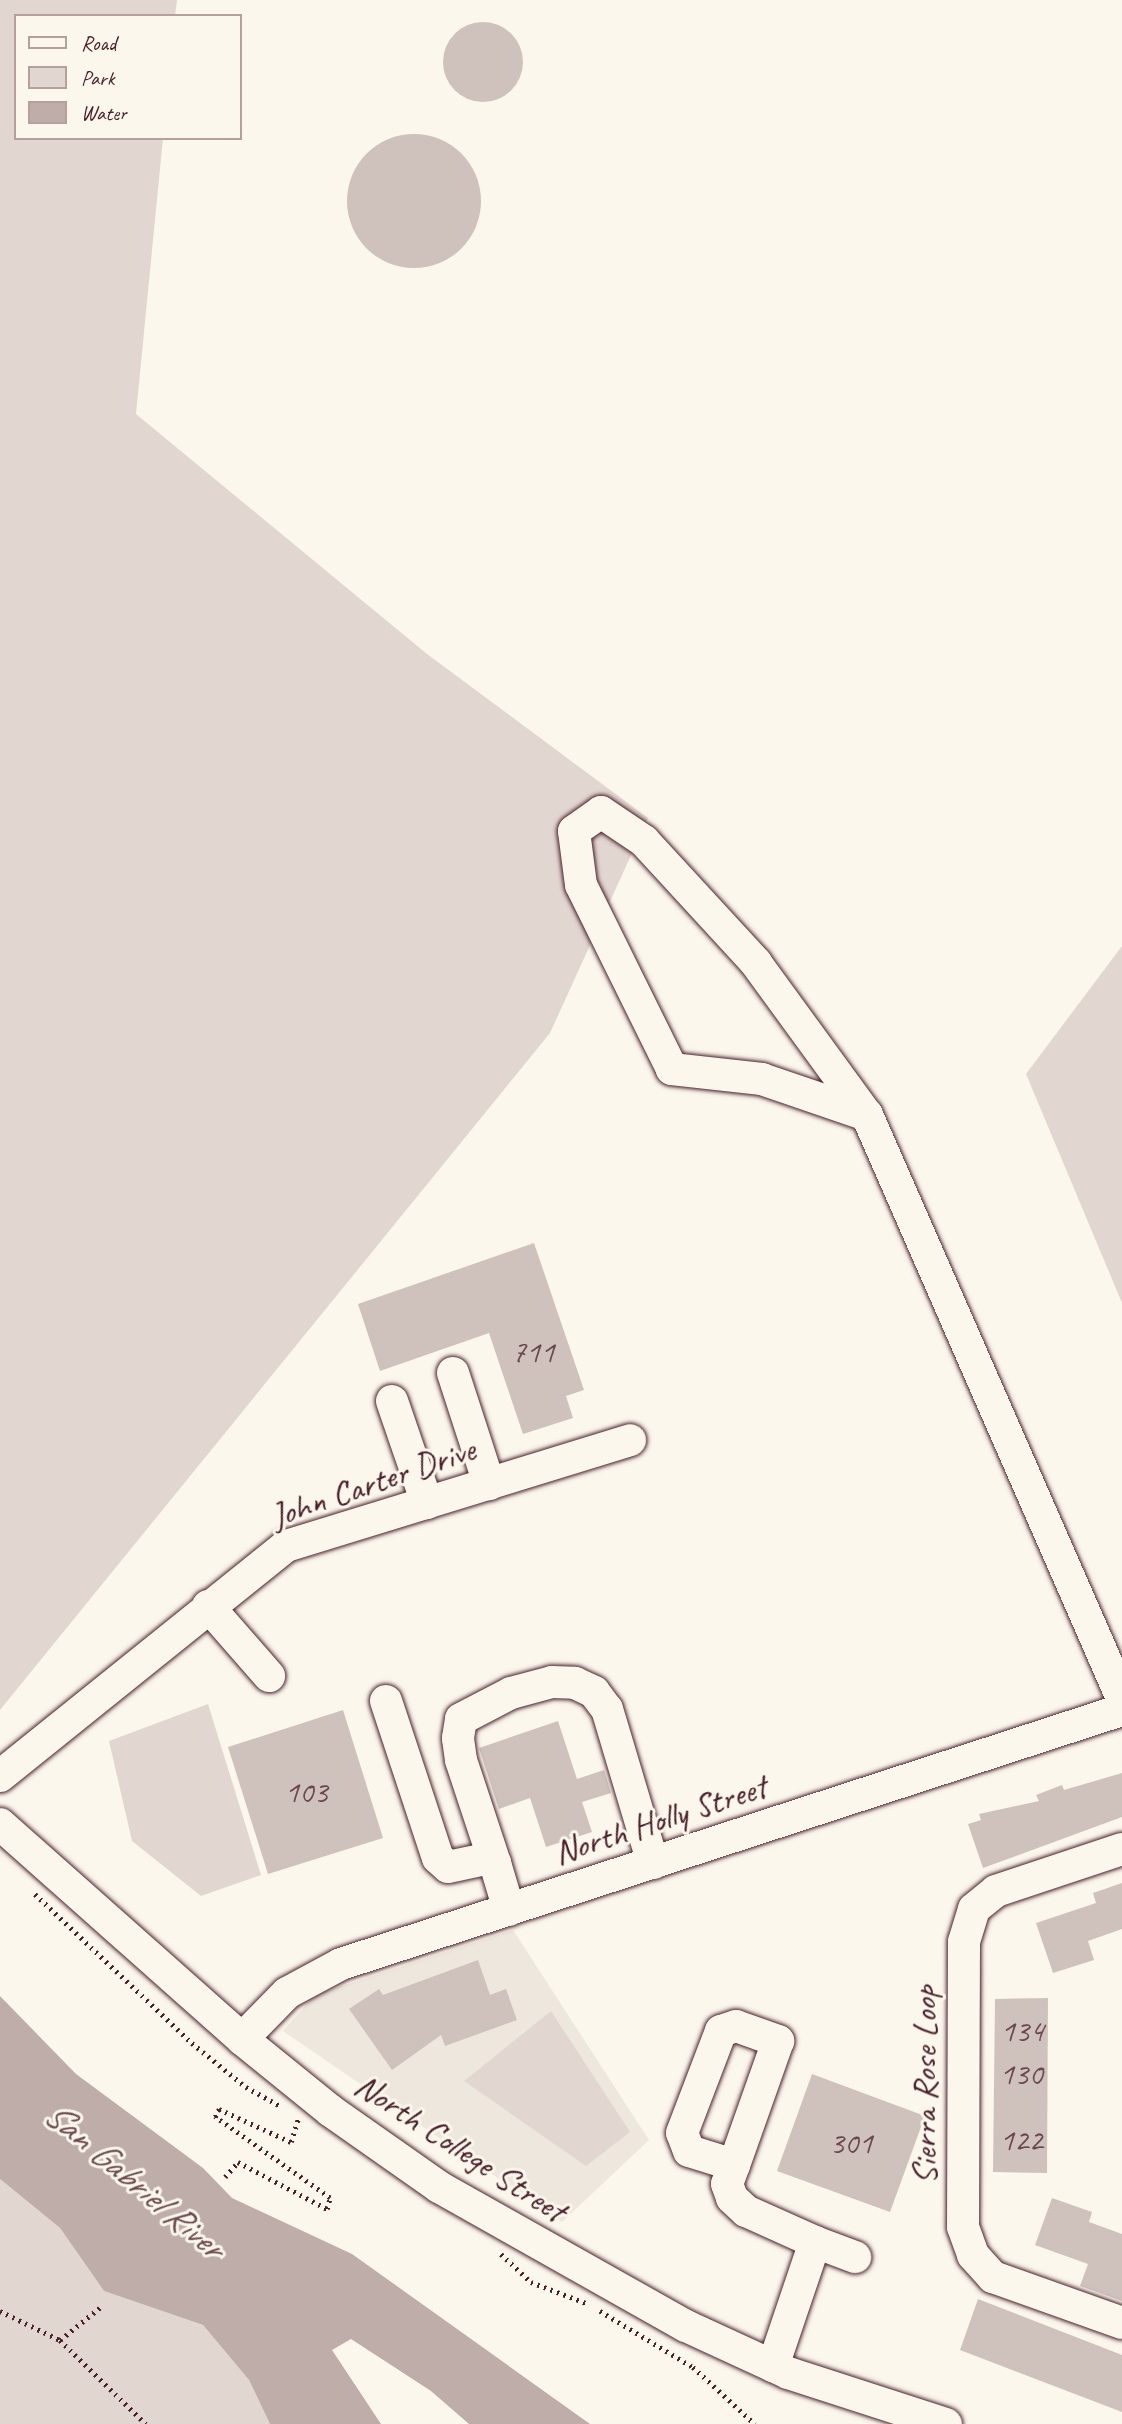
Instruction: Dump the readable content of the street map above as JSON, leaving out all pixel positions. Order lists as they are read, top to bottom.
{
  "streets": {
    "street": [
      "John Carter Drive",
      "North Holly Street",
      "Sierra Rose Loop",
      "North College Street"
    ]
  },
  "crossings": [
    ["North Holly Street", "North College Street"]
  ],
  "water": ["San Gabriel River"],
  "house_numbers": [
    "711",
    "103",
    "134",
    "130",
    "122",
    "301"
  ],
  "legend": ["Road", "Park", "Water"]
}
